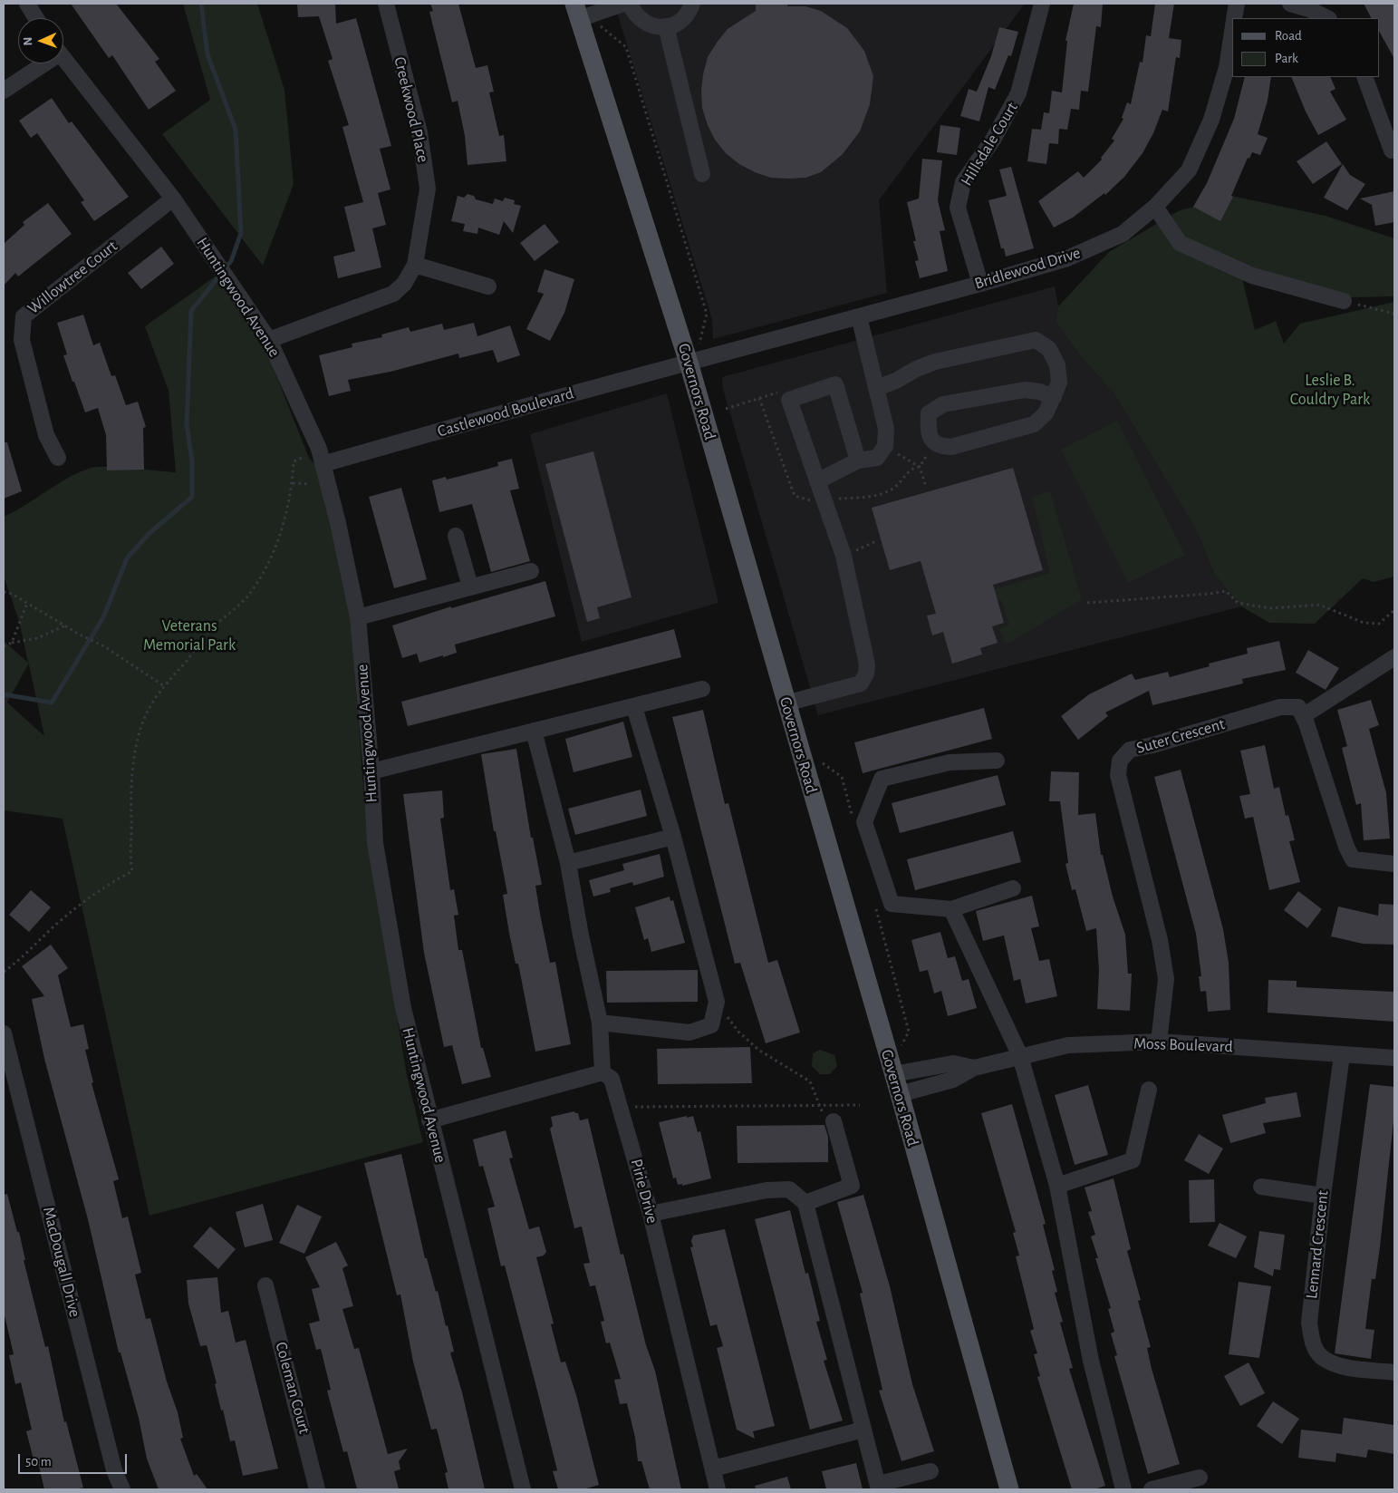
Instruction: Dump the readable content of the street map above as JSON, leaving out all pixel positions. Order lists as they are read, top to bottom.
{
  "streets": {
    "main road": ["Governors Road"],
    "street": [
      "Creekwood Place",
      "Hillsdale Court",
      "Bridlewood Drive",
      "Willowtree Court",
      "Huntingwood Avenue",
      "Castlewood Boulevard",
      "Suter Crescent",
      "Moss Boulevard",
      "Pirie Drive",
      "Lennard Crescent",
      "MacDougall Drive",
      "Coleman Court"
    ]
  },
  "crossings": [
    ["Creekwood Place", "Huntingwood Avenue"],
    ["Hillsdale Court", "Bridlewood Drive"],
    ["Bridlewood Drive", "Governors Road"],
    ["Bridlewood Drive", "Castlewood Boulevard"],
    ["Willowtree Court", "Huntingwood Avenue"],
    ["Huntingwood Avenue", "Castlewood Boulevard"],
    ["Governors Road", "Castlewood Boulevard"],
    ["Governors Road", "Moss Boulevard"],
    ["Suter Crescent", "Moss Boulevard"],
    ["Moss Boulevard", "Lennard Crescent"]
  ],
  "parks": ["Leslie B. Couldry Park", "Veterans Memorial Park"],
  "legend": ["Road", "Park"],
  "scale_bar": "50 m",
  "north": "left"
}
